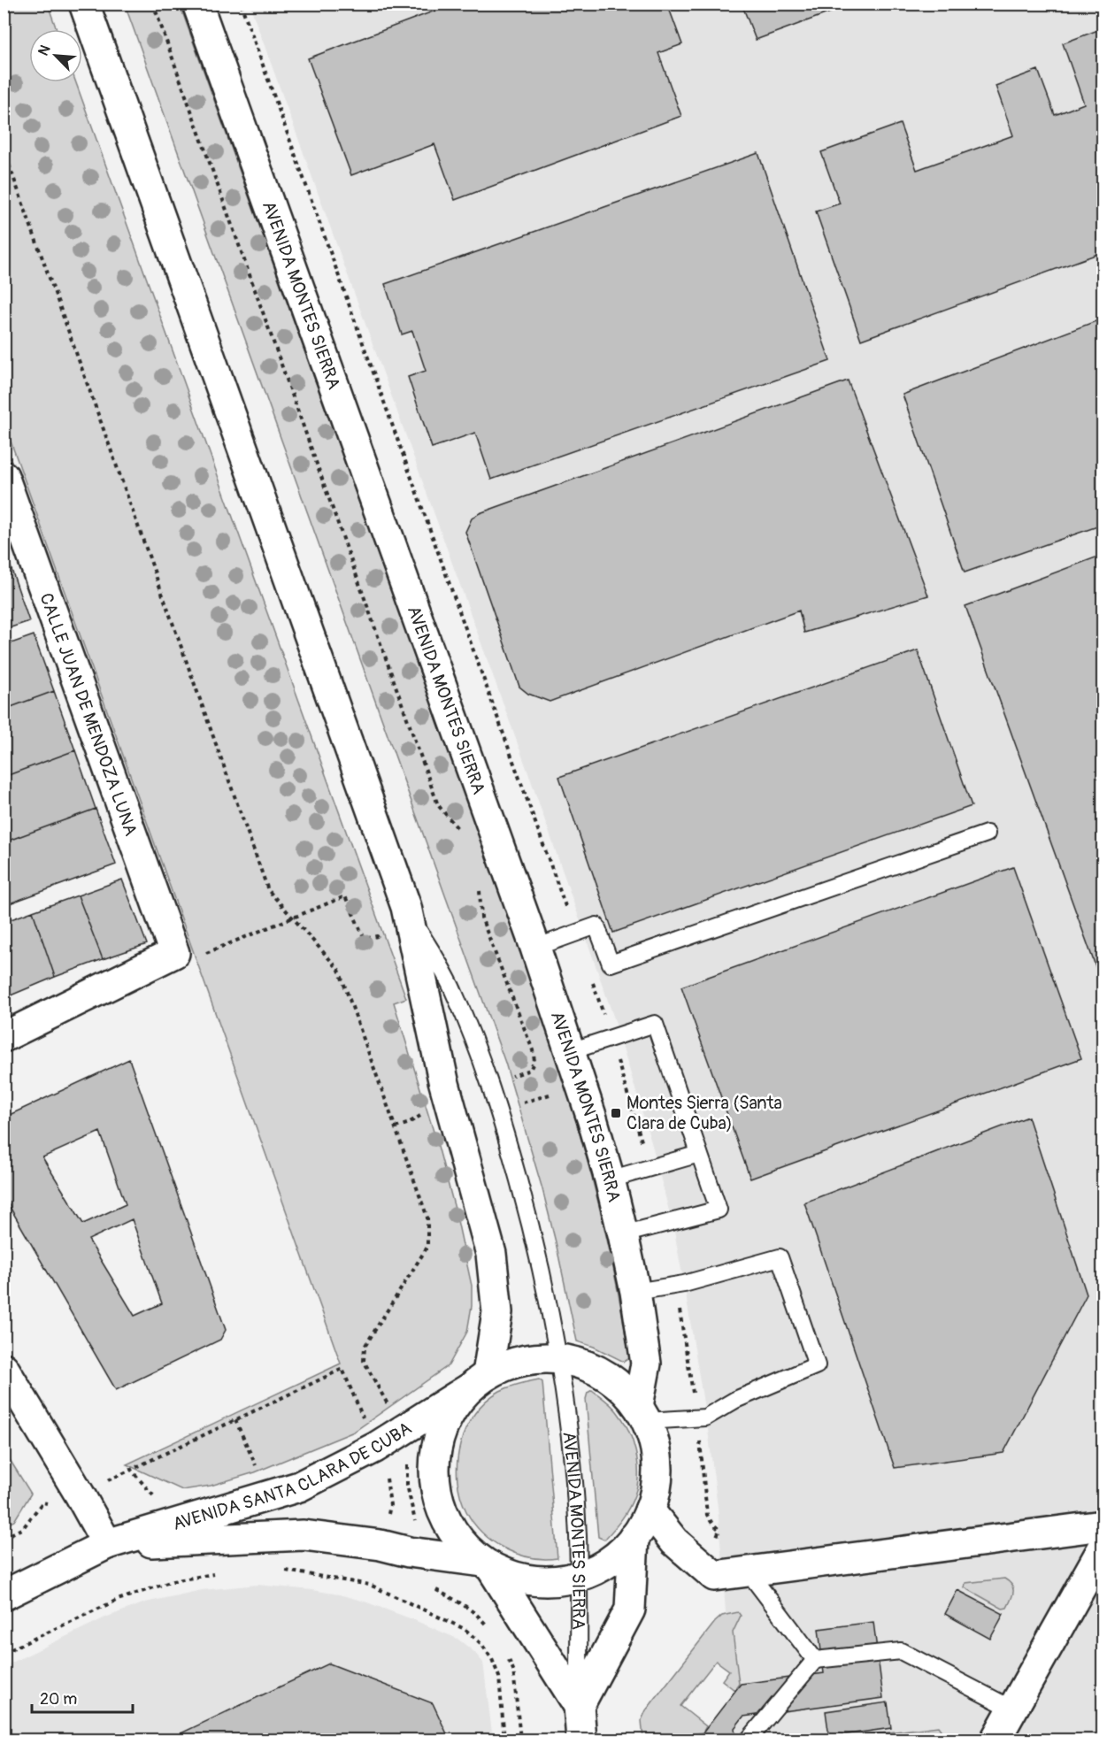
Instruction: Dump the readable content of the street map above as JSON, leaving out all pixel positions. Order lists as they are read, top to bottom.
{
  "streets": {
    "main road": ["AVENIDA MONTES SIERRA", "CALLE JUAN DE MENDOZA LUNA", "AVENIDA SANTA CLARA DE CUBA"]
  },
  "crossings": [
    ["AVENIDA MONTES SIERRA", "AVENIDA SANTA CLARA DE CUBA"]
  ],
  "places": {
    "transit": ["Montes Sierra (Santa Clara de Cuba)"]
  },
  "scale_bar": "20 m",
  "north": "top left"
}
